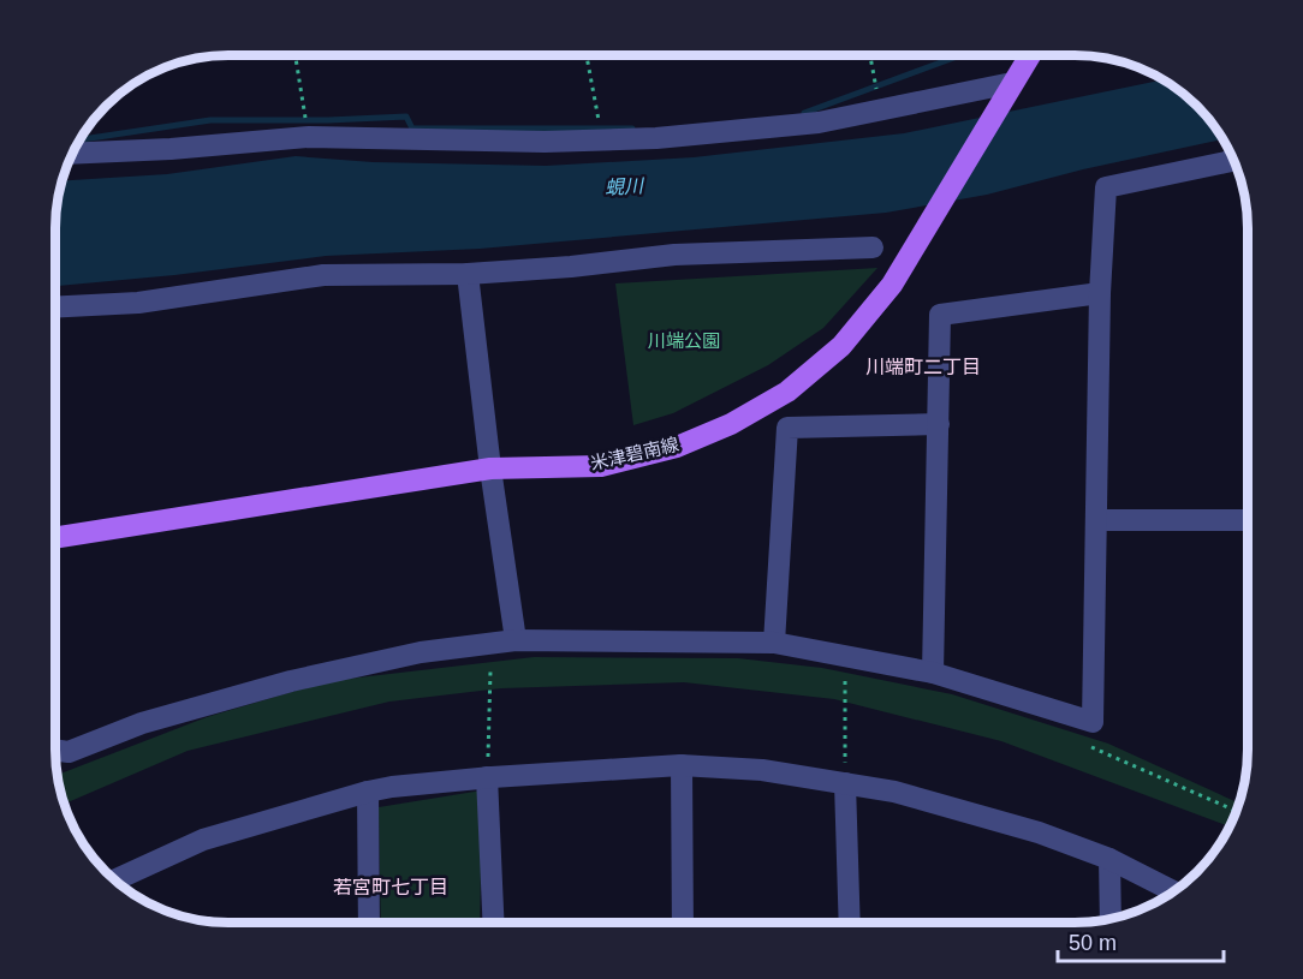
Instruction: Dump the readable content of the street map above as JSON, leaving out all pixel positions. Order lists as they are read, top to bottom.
{
  "streets": {
    "main road": ["米津碧南線"]
  },
  "districts": ["川端町二丁目", "若宮町七丁目"],
  "water": ["蜆川"],
  "parks": ["川端公園"],
  "scale_bar": "50 m"
}
